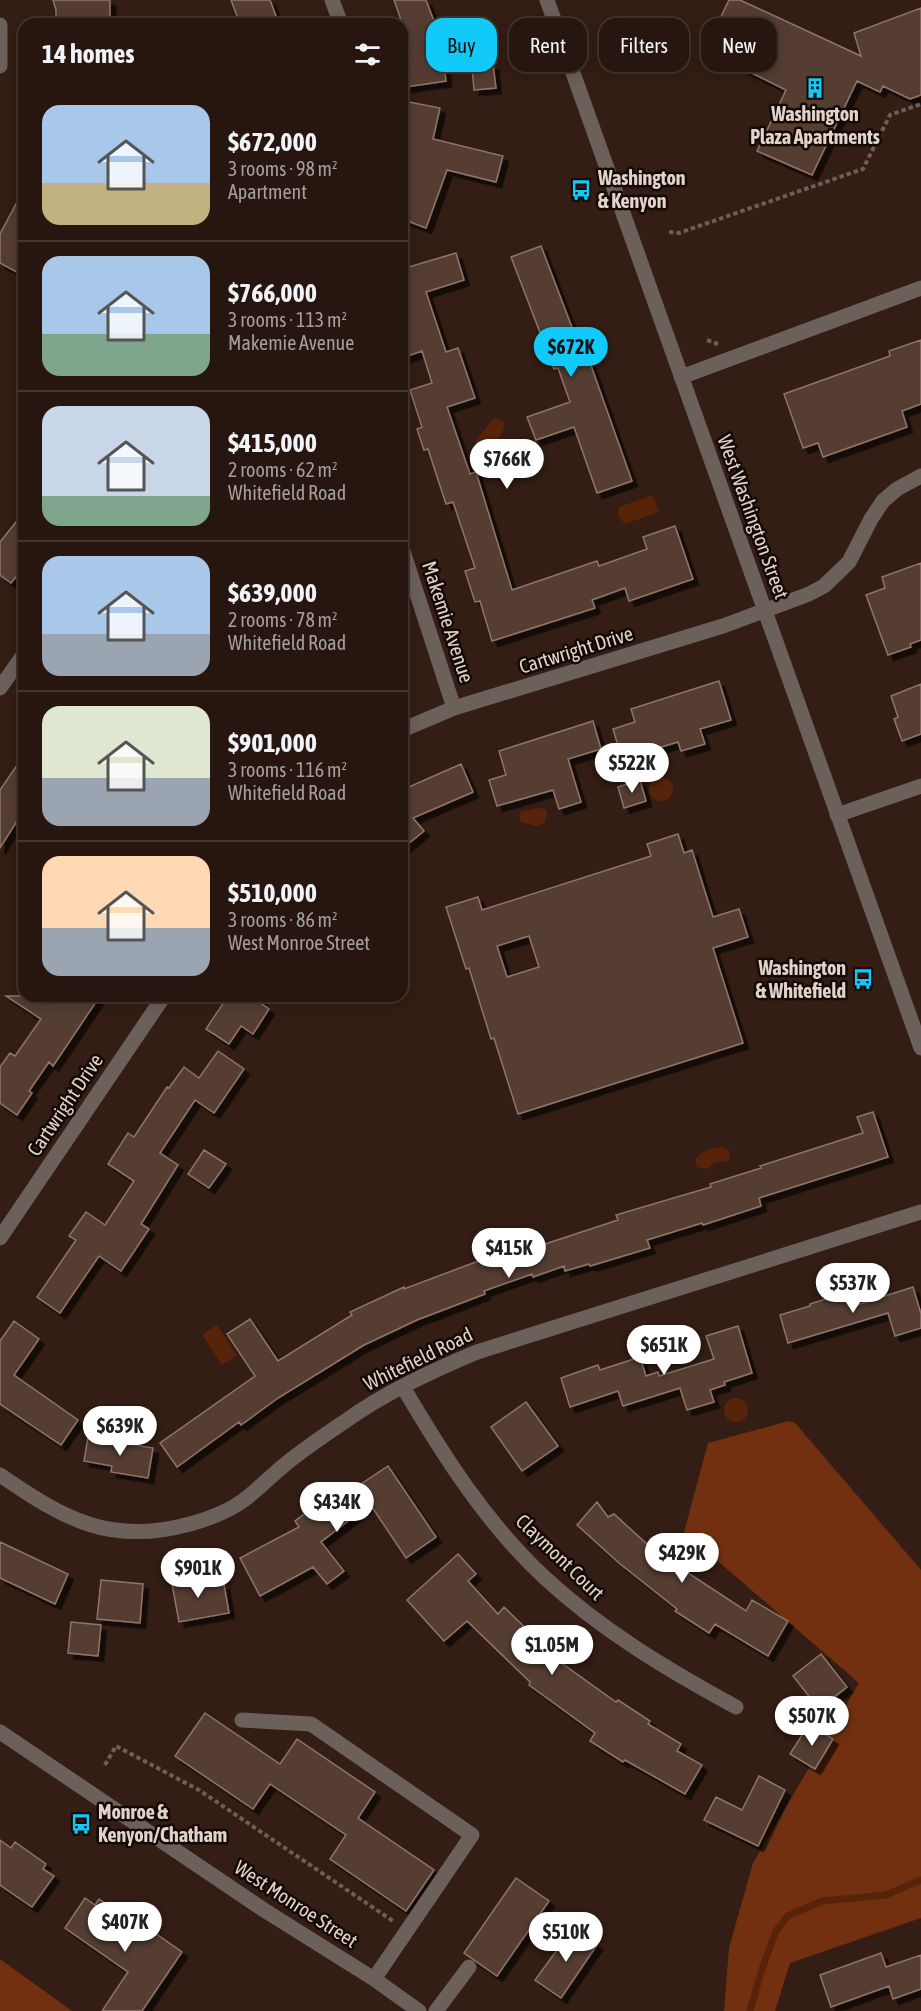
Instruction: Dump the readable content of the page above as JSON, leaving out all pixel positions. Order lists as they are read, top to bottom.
{
  "streets": {
    "street": [
      "West Washington Street",
      "Makemie Avenue",
      "Cartwright Drive",
      "Whitefield Road",
      "Claymont Court",
      "West Monroe Street"
    ]
  },
  "crossings": [
    ["West Washington Street", "Cartwright Drive"],
    ["Makemie Avenue", "Cartwright Drive"],
    ["Whitefield Road", "Claymont Court"]
  ],
  "places": {
    "building": ["Washington Plaza Apartments"],
    "bus stop": ["Washington & Kenyon", "Washington & Whitefield", "Monroe & Kenyon/Chatham"]
  },
  "page": {
    "chip": [
      "Buy",
      "Rent",
      "Filters",
      "New"
    ],
    "heading": "14 homes",
    "list": [
      {
        "name": "$672,000",
        "note": "3 rooms · 98 m² · Apartment"
      },
      {
        "name": "$766,000",
        "note": "3 rooms · 113 m² · Makemie Avenue"
      },
      {
        "name": "$415,000",
        "note": "2 rooms · 62 m² · Whitefield Road"
      },
      {
        "name": "$639,000",
        "note": "2 rooms · 78 m² · Whitefield Road"
      },
      {
        "name": "$901,000",
        "note": "3 rooms · 116 m² · Whitefield Road"
      },
      {
        "name": "$510,000",
        "note": "3 rooms · 86 m² · West Monroe Street"
      }
    ],
    "price": [
      "$672K",
      "$766K",
      "$522K",
      "$415K",
      "$537K",
      "$651K",
      "$639K",
      "$434K",
      "$429K",
      "$901K",
      "$1.05M",
      "$507K",
      "$407K",
      "$510K"
    ]
  }
}
